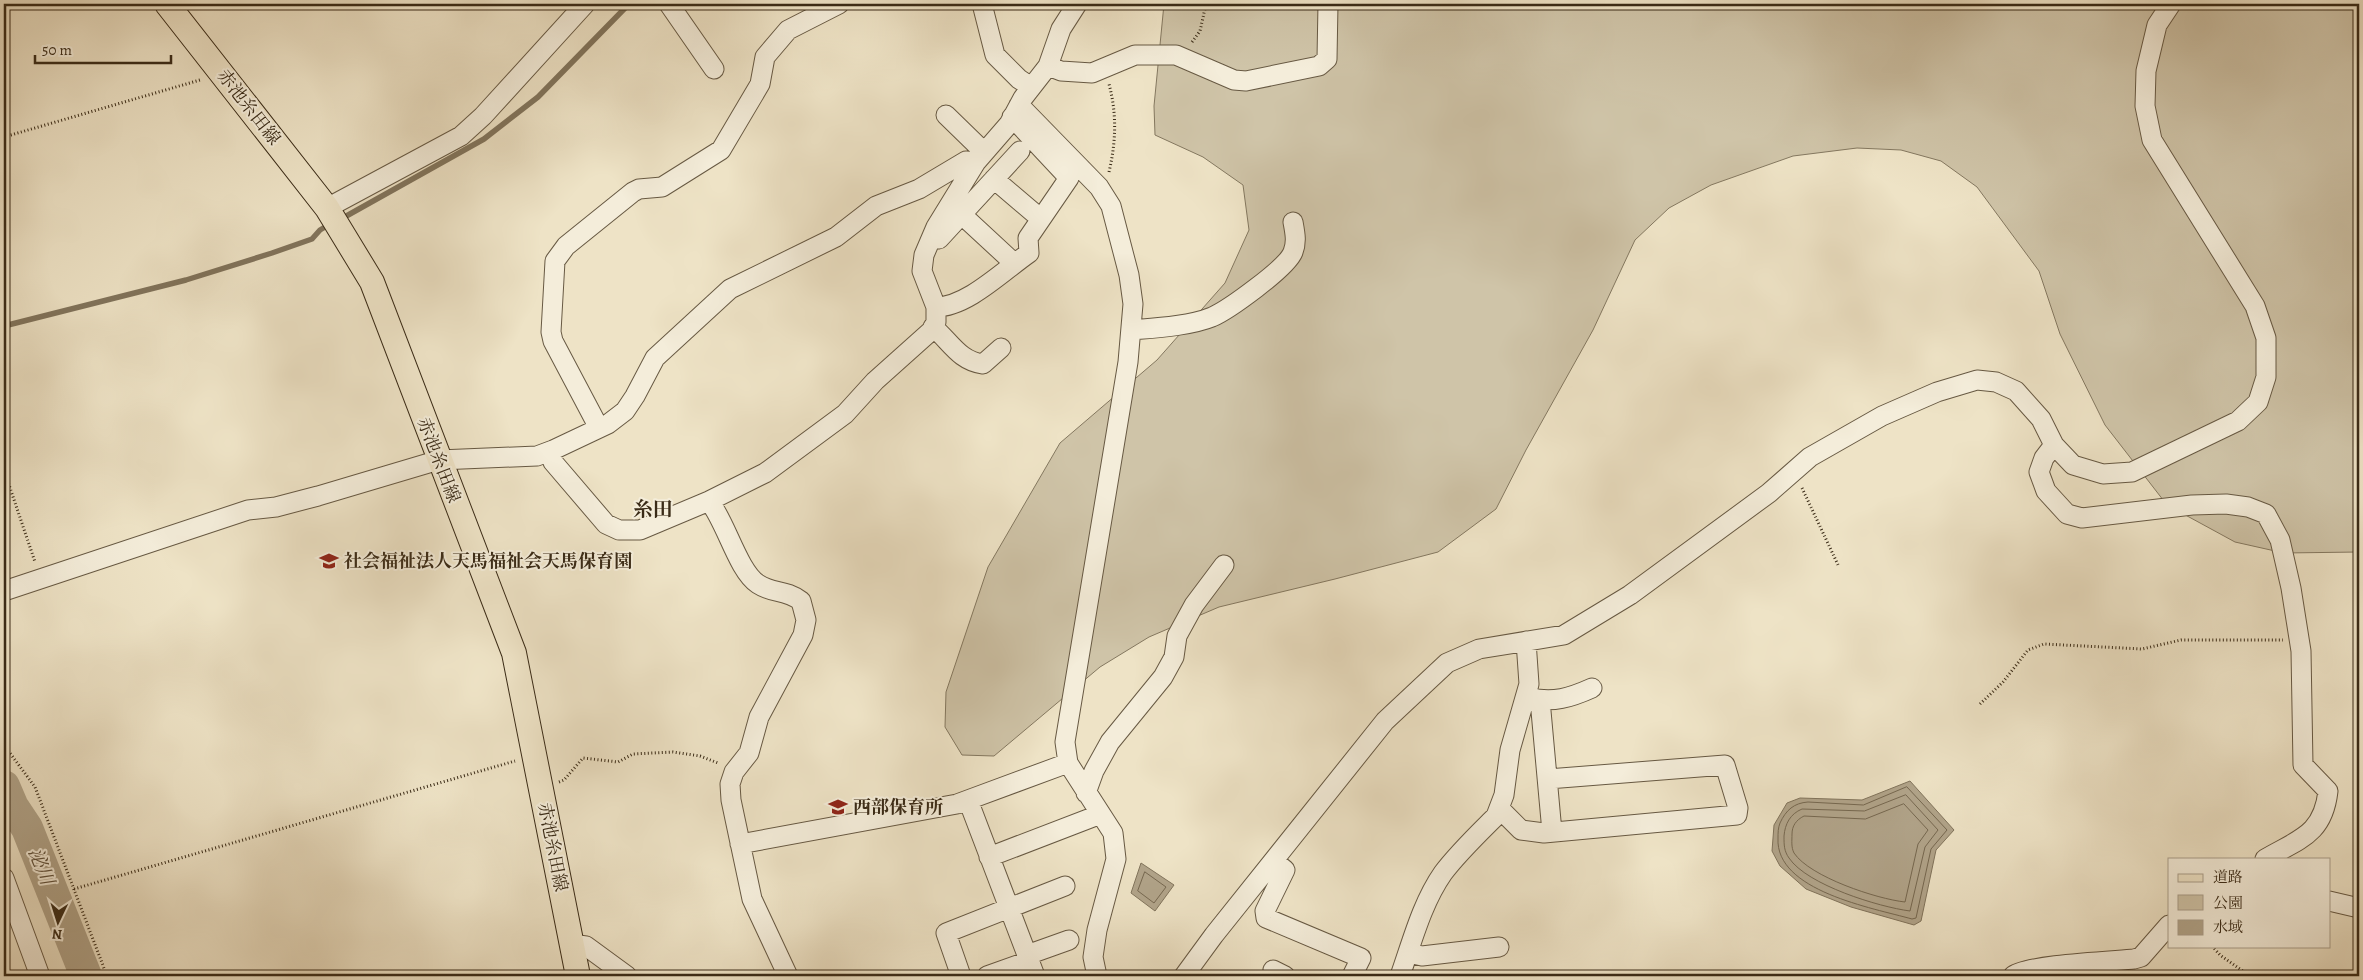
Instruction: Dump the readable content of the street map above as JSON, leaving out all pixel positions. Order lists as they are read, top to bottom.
{
  "streets": {
    "main road": ["赤池糸田線"]
  },
  "districts": ["糸田"],
  "water": ["泌川"],
  "places": {
    "school or university": ["社会福祉法人天馬福祉会天馬保育園", "西部保育所"]
  },
  "legend": ["道路", "公園", "水域"],
  "scale_bar": "50 m",
  "north": "bottom"
}
